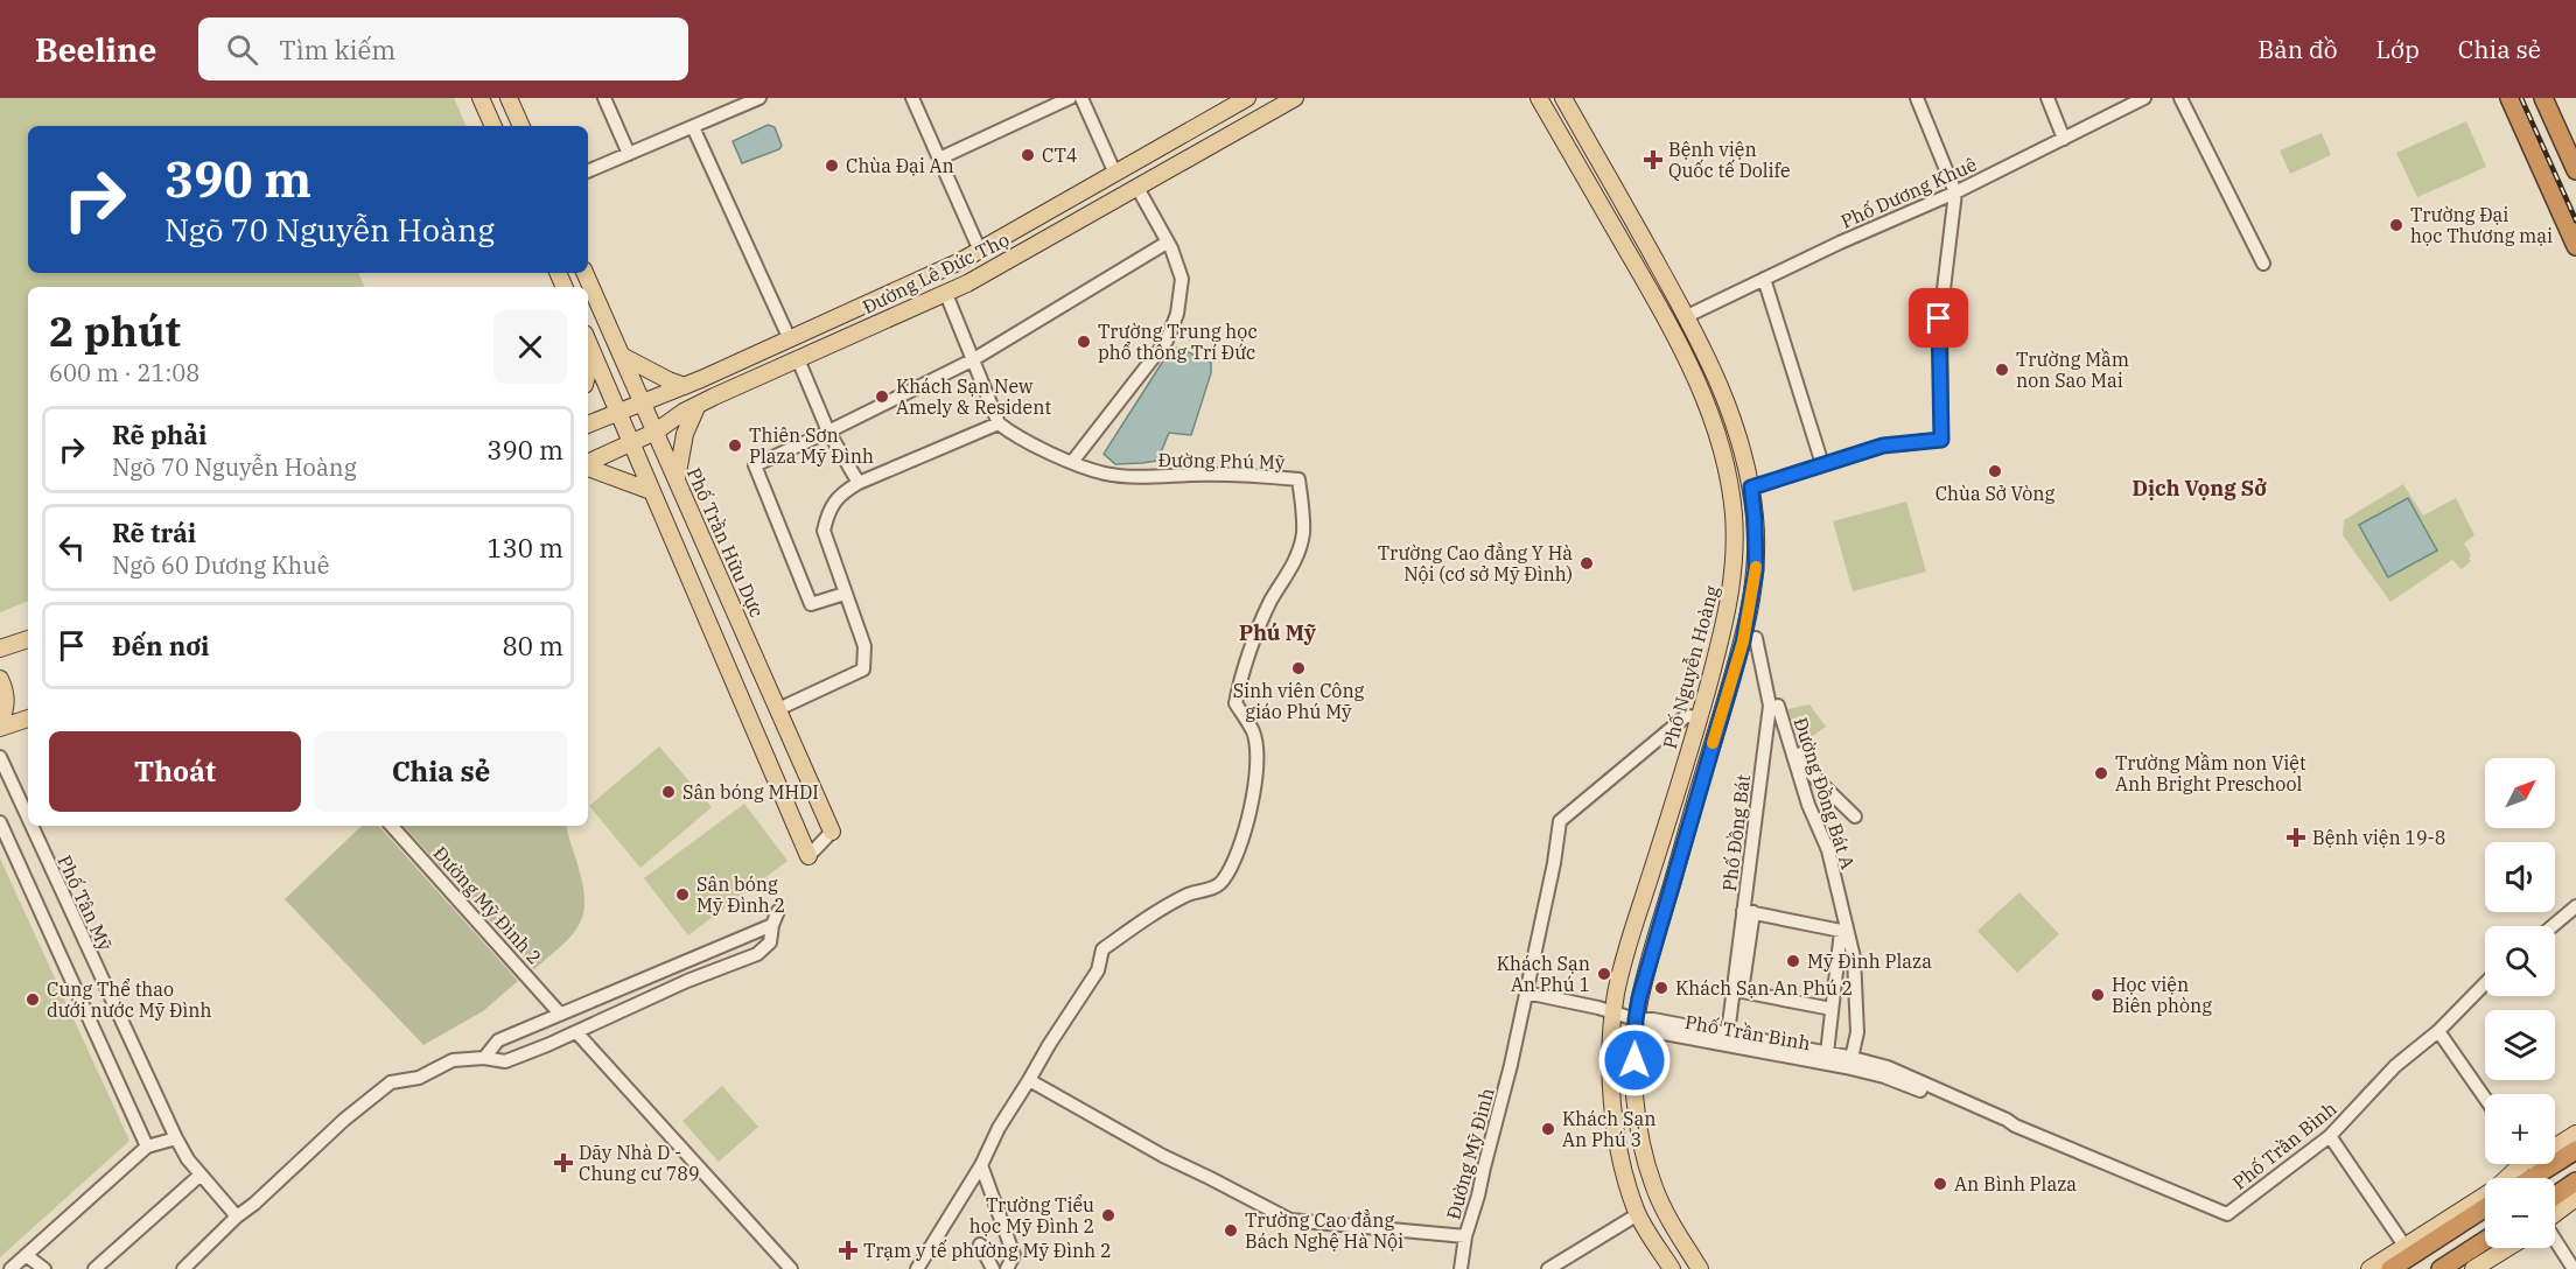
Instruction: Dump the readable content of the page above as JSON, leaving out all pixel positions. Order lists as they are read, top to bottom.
{
  "streets": {
    "main road": ["Đường Lê Đức Thọ", "Phố Trần Hữu Dực", "Phố Nguyễn Hoàng"],
    "street": [
      "Phố Dương Khuê",
      "Đường Phú Mỹ",
      "Đường Đồng Bát A",
      "Phố Đồng Bát",
      "Phố Tân Mỹ",
      "Đường Mỹ Đình 2",
      "Phố Trần Bình",
      "Đường Mỹ Đình"
    ]
  },
  "crossings": [
    ["Đường Lê Đức Thọ", "Phố Trần Hữu Dực"],
    ["Đường Phú Mỹ", "Đường Mỹ Đình"],
    ["Phố Nguyễn Hoàng", "Phố Trần Bình"],
    ["Phố Nguyễn Hoàng", "Đường Mỹ Đình"],
    ["Đường Đồng Bát A", "Phố Trần Bình"],
    ["Phố Đồng Bát", "Phố Trần Bình"],
    ["Phố Trần Bình", "Đường Mỹ Đình"]
  ],
  "districts": ["Dịch Vọng Sở", "Phú Mỹ"],
  "places": {
    "other": [
      "CT4",
      "Chùa Đại An",
      "Trường Đại học Thương mại",
      "Trường Trung học phổ thông Trí Đức",
      "Trường Mầm non Sao Mai",
      "Khách Sạn New Amely & Resident",
      "Thiên Sơn Plaza Mỹ Đình",
      "Chùa Sở Vòng",
      "Trường Cao đẳng Y Hà Nội (cơ sở Mỹ Đình)",
      "Sinh viên Công giáo Phú Mỹ",
      "Trường Mầm non Việt Anh Bright Preschool",
      "Sân bóng MHDI",
      "Sân bóng Mỹ Đình 2",
      "Mỹ Đình Plaza",
      "Khách Sạn An Phú 1",
      "Khách Sạn An Phú 2",
      "Học viện Biên phòng",
      "Cung Thể thao dưới nước Mỹ Đình",
      "Khách Sạn An Phú 3",
      "An Bình Plaza",
      "Trường Tiểu học Mỹ Đình 2",
      "Trường Cao đẳng Bách Nghệ Hà Nội"
    ],
    "health": [
      "Bệnh viện Quốc tế Dolife",
      "Bệnh viện 19-8",
      "Dãy Nhà D - Chung cư 789",
      "Trạm y tế phường Mỹ Đình 2"
    ]
  },
  "north": "top right",
  "page": {
    "header": "Beeline",
    "search": "Tìm kiếm",
    "nav": ["Bản đồ", "Lớp", "Chia sẻ"],
    "turn": ["390 m", "Ngõ 70 Nguyễn Hoàng"],
    "heading": ["2 phút", "600 m · 21:08"],
    "list": [
      {
        "name": "Rẽ phải",
        "note": "Ngõ 70 Nguyễn Hoàng",
        "value": "390 m"
      },
      {
        "name": "Rẽ trái",
        "note": "Ngõ 60 Dương Khuê",
        "value": "130 m"
      },
      {
        "name": "Đến nơi",
        "value": "80 m"
      }
    ],
    "buttons": ["Thoát", "Chia sẻ"],
    "map_buttons": ["+", "−"]
  }
}
